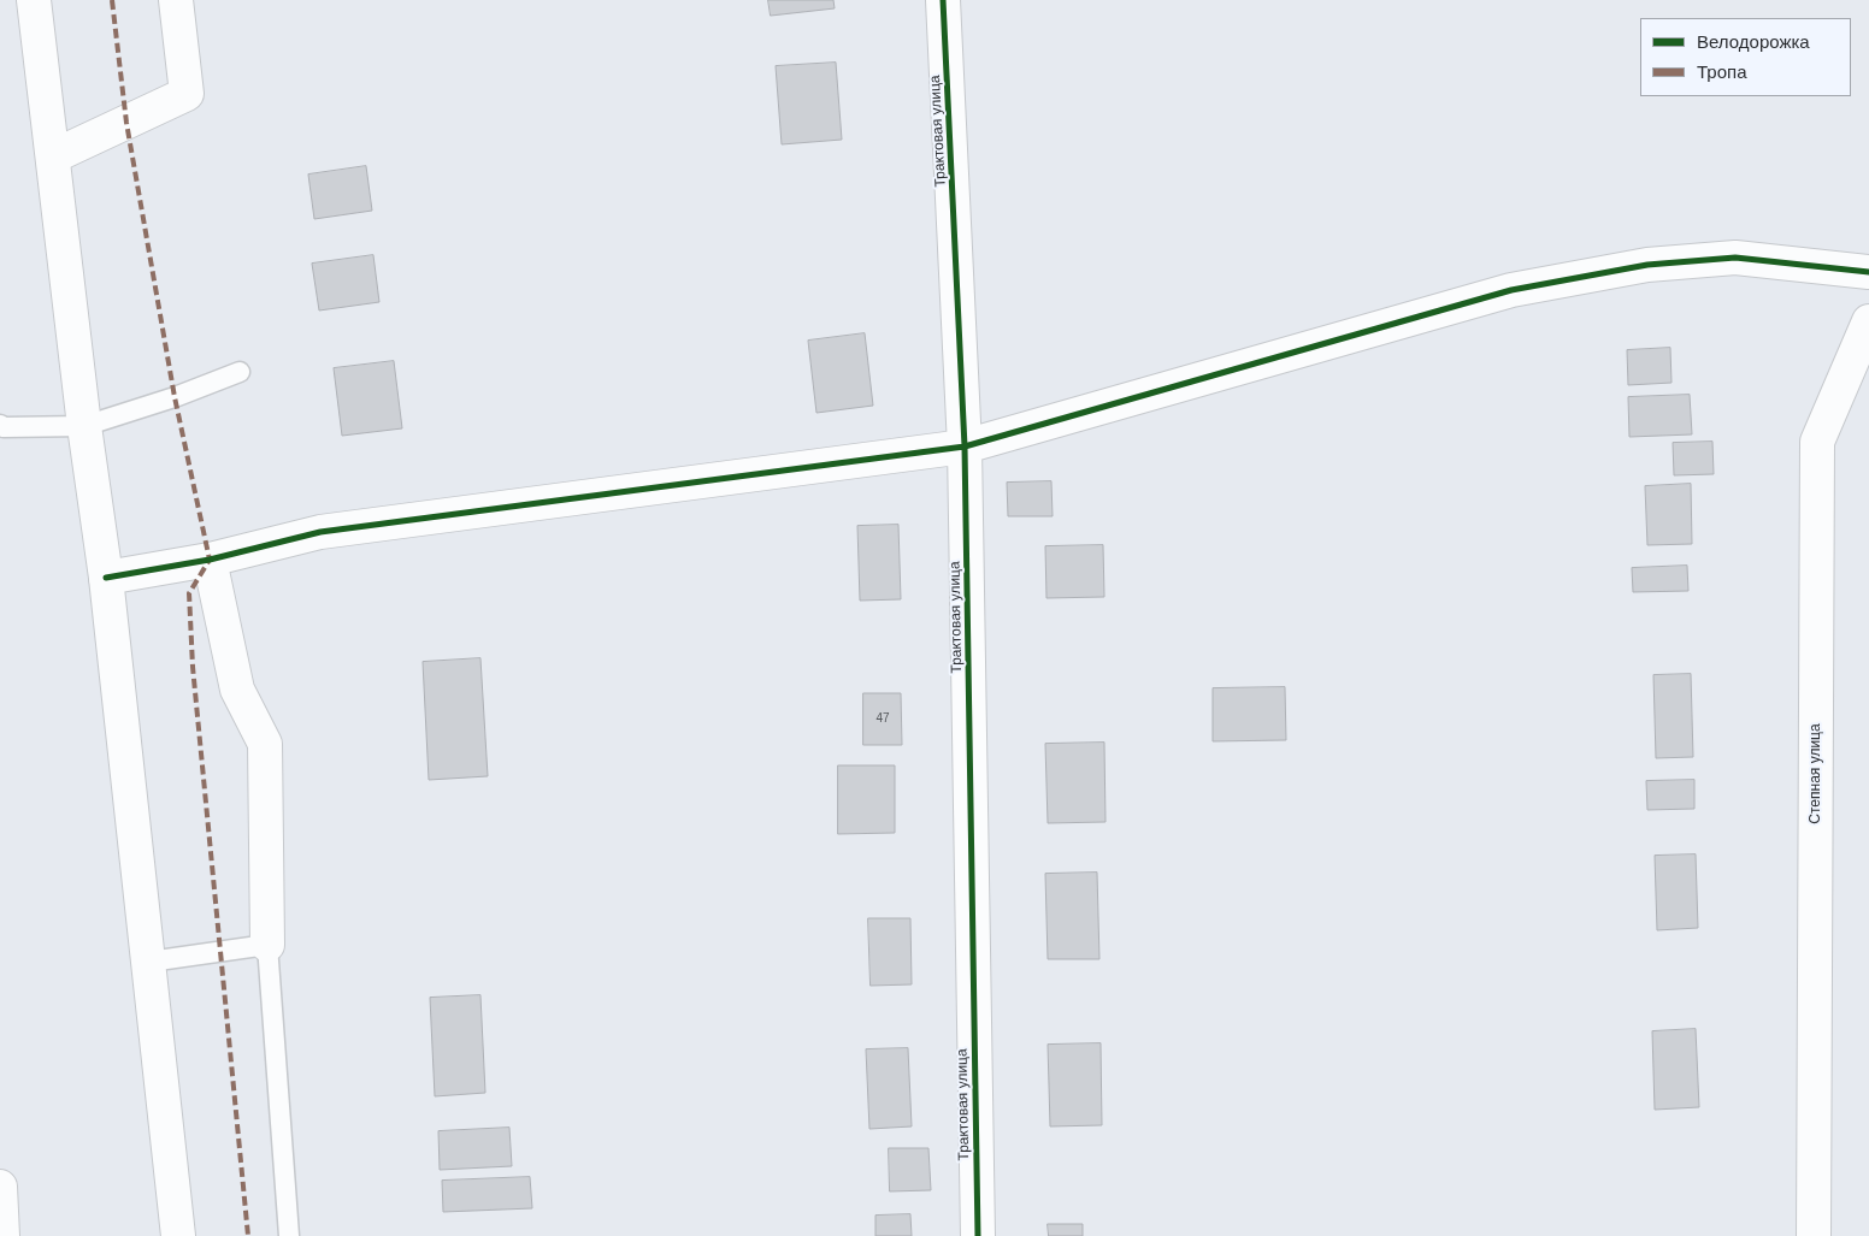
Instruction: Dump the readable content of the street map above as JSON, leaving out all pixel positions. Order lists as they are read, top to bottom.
{
  "streets": {
    "street": ["Трактовая улица", "Степная улица"]
  },
  "house_numbers": ["47"],
  "legend": ["Велодорожка", "Тропа"]
}
